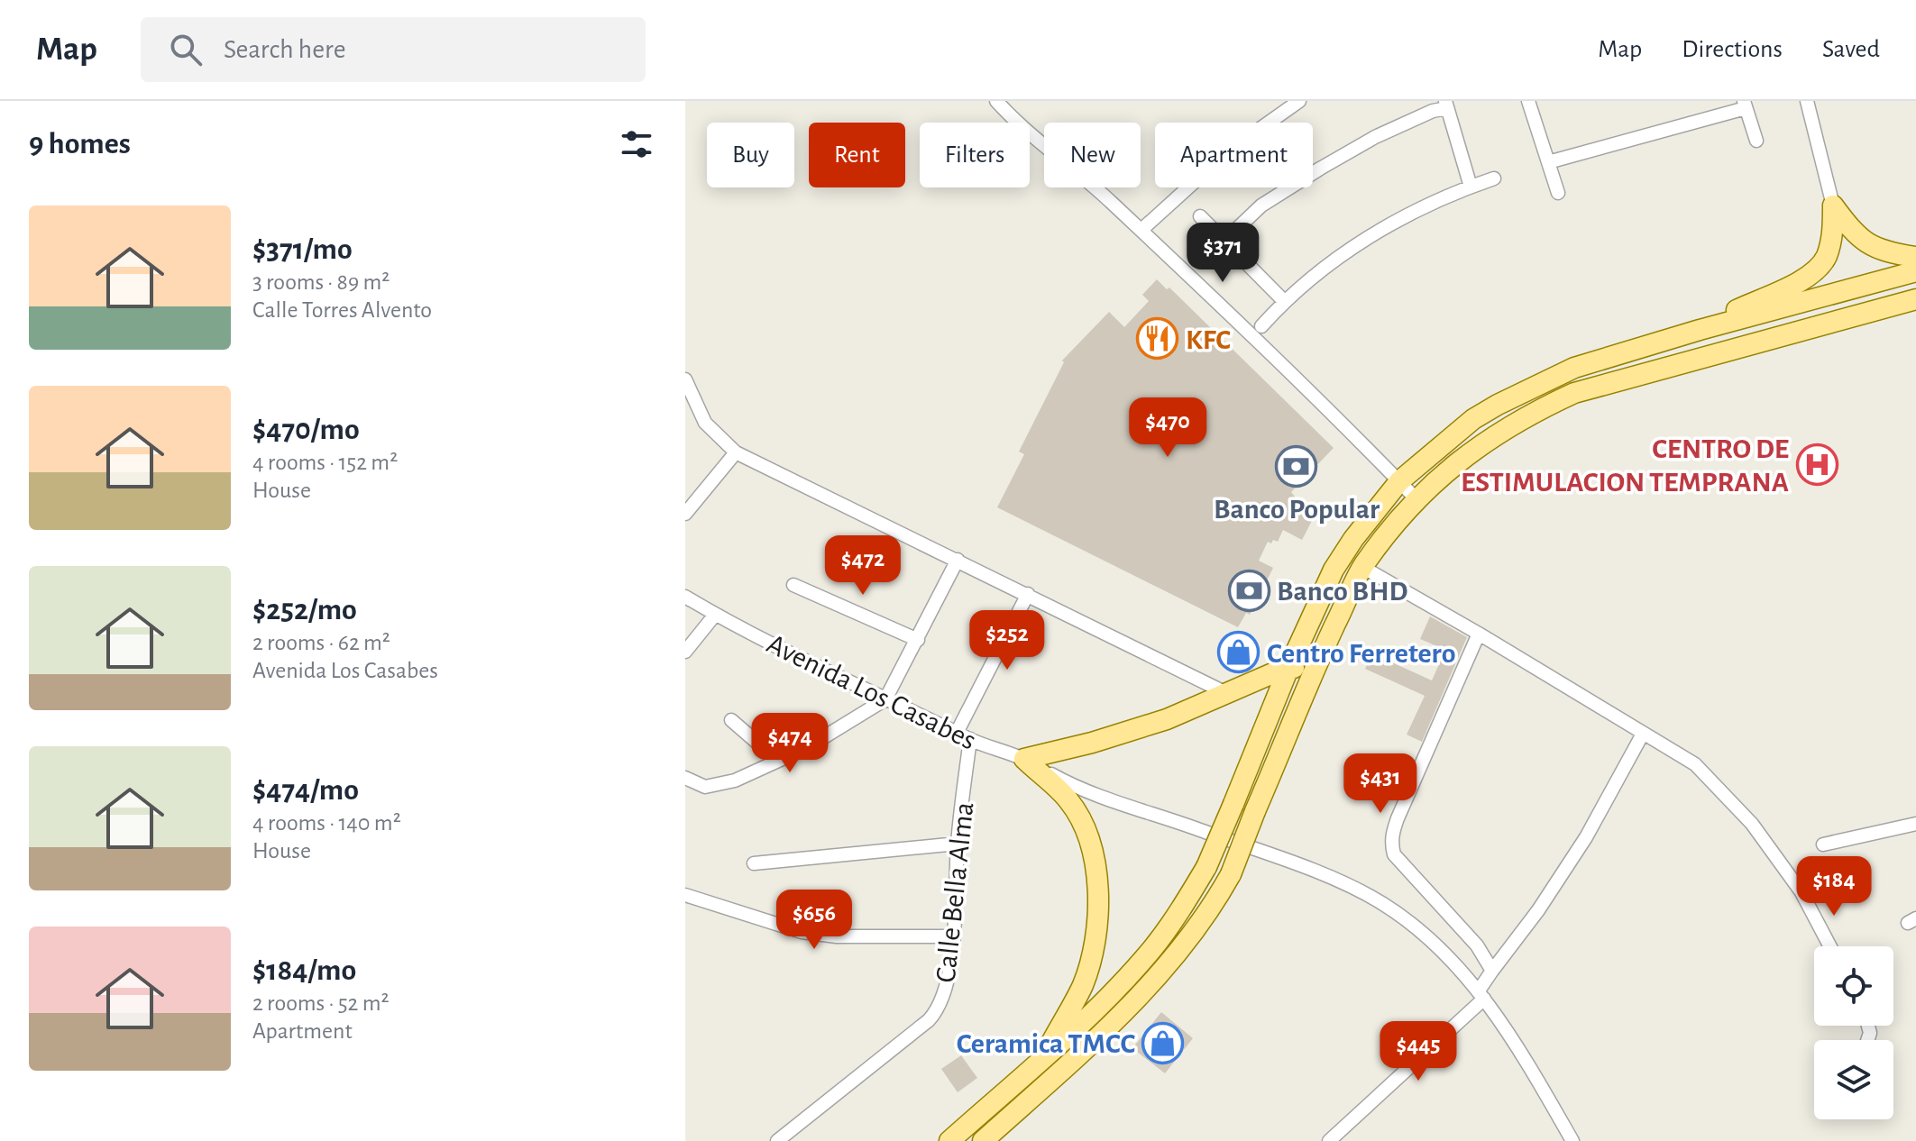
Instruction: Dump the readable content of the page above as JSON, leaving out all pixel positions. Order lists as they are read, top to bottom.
{
  "streets": {
    "street": ["Avenida Los Casabes", "Calle Bella Alma"]
  },
  "crossings": [
    ["Avenida Los Casabes", "Calle Bella Alma"]
  ],
  "places": {
    "restaurant": ["KFC"],
    "hospital": ["CENTRO DE ESTIMULACION TEMPRANA"],
    "bank": ["Banco Popular", "Banco BHD"],
    "shop": ["Centro Ferretero", "Ceramica TMCC"]
  },
  "page": {
    "header": "Map",
    "search": "Search here",
    "nav": ["Map", "Directions", "Saved"],
    "heading": "9 homes",
    "chip": [
      "Buy",
      "Rent",
      "Filters",
      "New",
      "Apartment"
    ],
    "list": [
      {
        "name": "$371/mo",
        "note": "3 rooms · 89 m² · Calle Torres Alvento"
      },
      {
        "name": "$470/mo",
        "note": "4 rooms · 152 m² · House"
      },
      {
        "name": "$252/mo",
        "note": "2 rooms · 62 m² · Avenida Los Casabes"
      },
      {
        "name": "$474/mo",
        "note": "4 rooms · 140 m² · House"
      },
      {
        "name": "$184/mo",
        "note": "2 rooms · 52 m² · Apartment"
      }
    ],
    "price": [
      "$371",
      "$470",
      "$472",
      "$252",
      "$474",
      "$431",
      "$184",
      "$656",
      "$445"
    ]
  }
}
